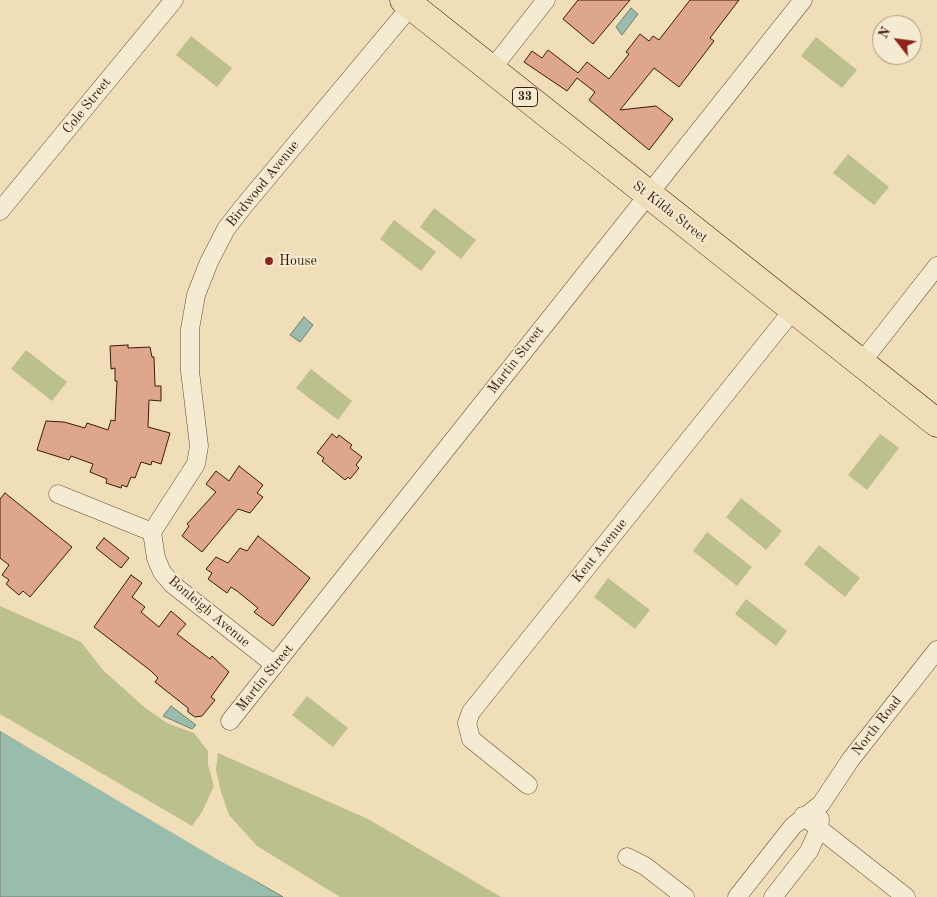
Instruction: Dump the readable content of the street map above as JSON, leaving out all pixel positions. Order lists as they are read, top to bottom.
{
  "streets": {
    "main road": ["33", "St Kilda Street"],
    "street": [
      "Cole Street",
      "Birdwood Avenue",
      "Martin Street",
      "Kent Avenue",
      "Bonleigh Avenue",
      "North Road"
    ]
  },
  "crossings": [
    ["Birdwood Avenue", "St Kilda Street"],
    ["Birdwood Avenue", "Bonleigh Avenue"],
    ["St Kilda Street", "Martin Street"],
    ["St Kilda Street", "Kent Avenue"],
    ["Martin Street", "Bonleigh Avenue"]
  ],
  "places": ["House"],
  "north": "top left"
}
